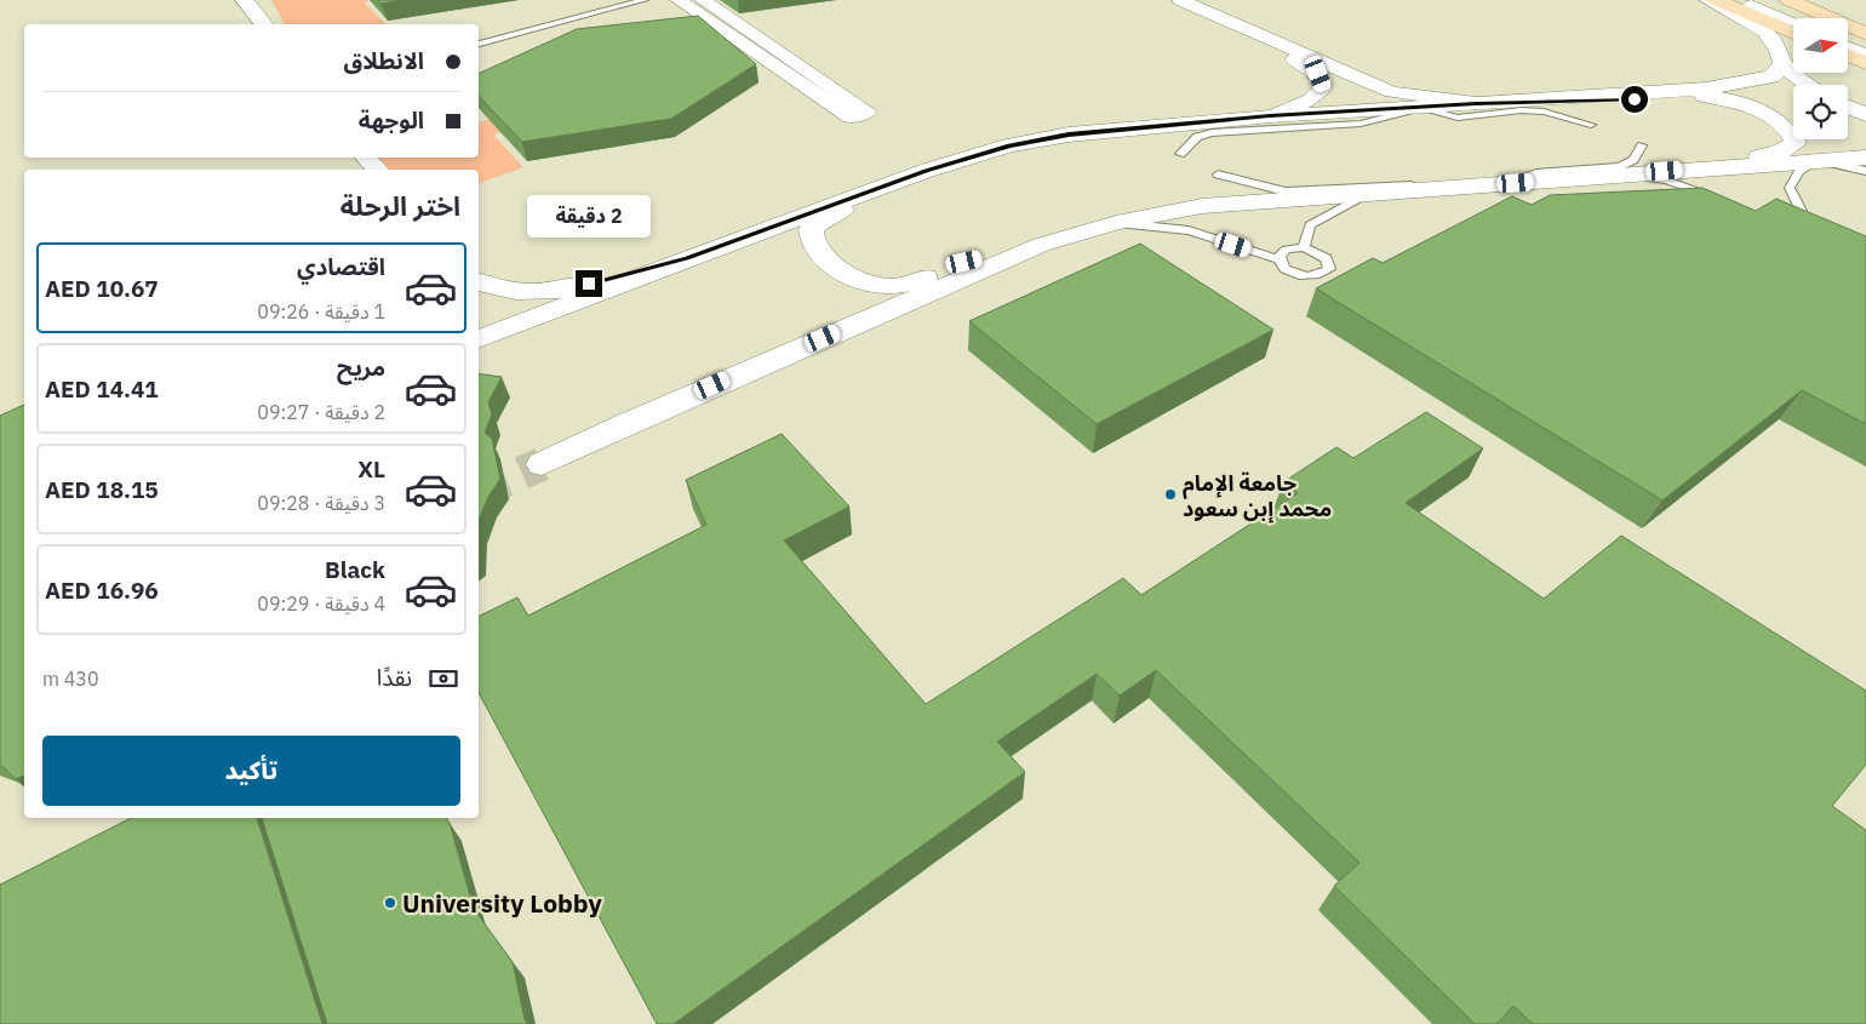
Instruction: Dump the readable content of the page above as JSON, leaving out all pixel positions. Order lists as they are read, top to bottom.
{
  "places": ["جامعة الإمام محمد إبن سعود", "University Lobby"],
  "north": "right",
  "page": {
    "banner": ["الانطلاق", "الوجهة"],
    "heading": "اختر الرحلة",
    "bubble": "2 دقيقة",
    "list": [
      {
        "name": "اقتصادي",
        "note": "1 دقيقة · 09:26",
        "value": "AED 10.67"
      },
      {
        "name": "مريح",
        "note": "2 دقيقة · 09:27",
        "value": "AED 14.41"
      },
      {
        "name": "XL",
        "note": "3 دقيقة · 09:28",
        "value": "AED 18.15"
      },
      {
        "name": "Black",
        "note": "4 دقيقة · 09:29",
        "value": "AED 16.96"
      }
    ],
    "pay": ["نقدًا", "430 m"],
    "buttons": "تأكيد"
  }
}
